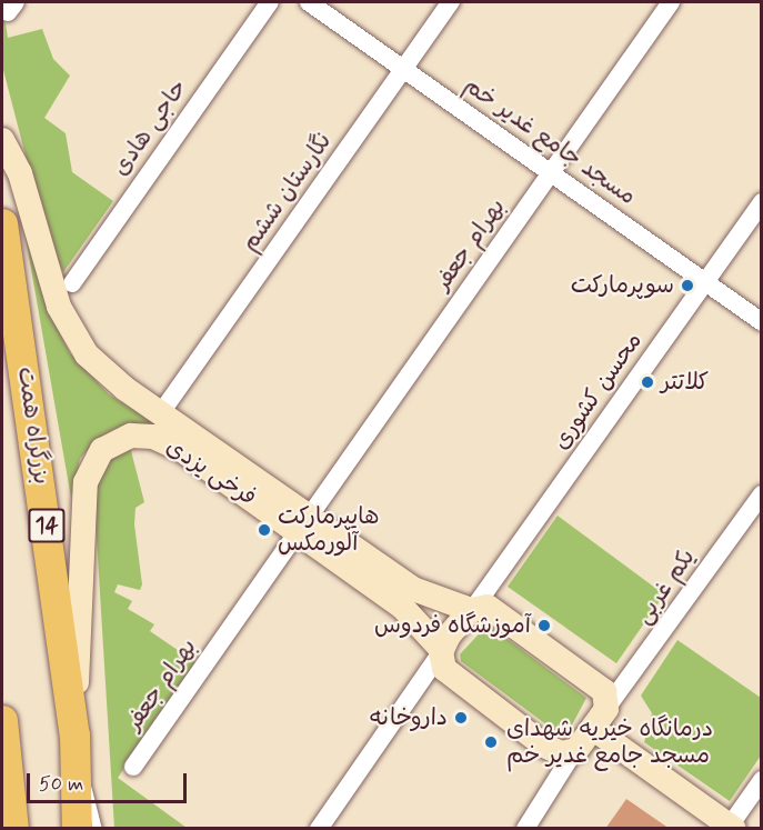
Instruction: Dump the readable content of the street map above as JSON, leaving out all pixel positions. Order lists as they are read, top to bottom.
{
  "streets": {
    "highway": ["بزرگراه همت", "14"],
    "main road": ["فرخی یزدی"],
    "street": [
      "حاجی هادی",
      "مسجد جامع غدیر خم",
      "نگارستان ششم",
      "بهرام جعفر",
      "محسن کشوری",
      "یکم غربی"
    ]
  },
  "crossings": [
    ["مسجد جامع غدیر خم", "نگارستان ششم"],
    ["مسجد جامع غدیر خم", "بهرام جعفر"],
    ["مسجد جامع غدیر خم", "محسن کشوری"],
    ["نگارستان ششم", "فرخی یزدی"],
    ["بهرام جعفر", "فرخی یزدی"],
    ["محسن کشوری", "فرخی یزدی"],
    ["بزرگراه همت", "فرخی یزدی"],
    ["فرخی یزدی", "یکم غربی"]
  ],
  "places": [
    "سوپرمارکت",
    "کلاتتر",
    "هایپرمارکت آلورمکس",
    "آموزشگاه فردوس",
    "داروخانه",
    "درمانگاه خیریه شهدای مسجد جامع غدیر خم"
  ],
  "scale_bar": "50 m"
}
